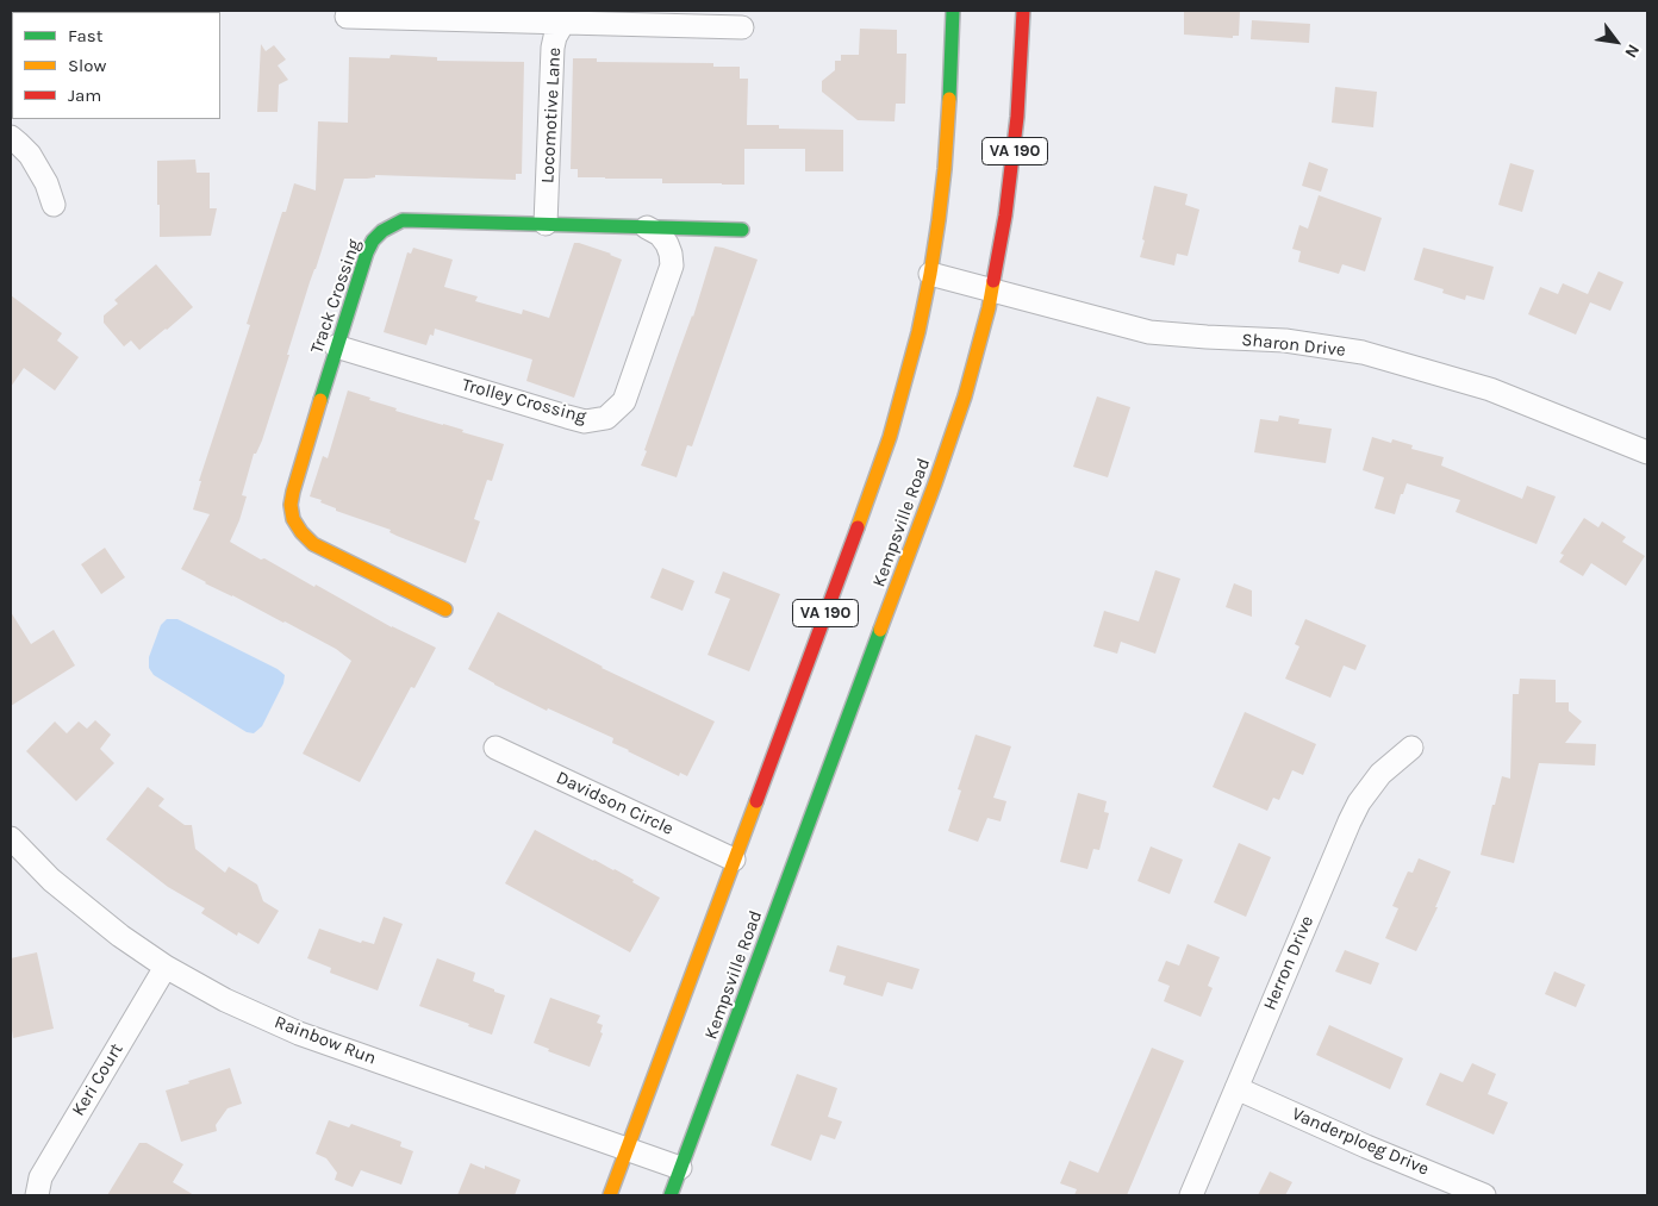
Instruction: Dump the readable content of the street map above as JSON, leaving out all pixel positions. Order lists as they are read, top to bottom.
{
  "streets": {
    "main road": ["VA 190", "Track Crossing", "Kempsville Road"],
    "street": [
      "Locomotive Lane",
      "Sharon Drive",
      "Trolley Crossing",
      "Davidson Circle",
      "Herron Drive",
      "Rainbow Run",
      "Keri Court",
      "Vanderploeg Drive"
    ]
  },
  "crossings": [
    ["Locomotive Lane", "Track Crossing"],
    ["VA 190", "Sharon Drive"],
    ["VA 190", "Davidson Circle"],
    ["VA 190", "Rainbow Run"],
    ["Track Crossing", "Trolley Crossing"],
    ["Sharon Drive", "Kempsville Road"],
    ["Kempsville Road", "Rainbow Run"],
    ["Herron Drive", "Vanderploeg Drive"],
    ["Rainbow Run", "Keri Court"]
  ],
  "legend": ["Fast", "Slow", "Jam"],
  "north": "bottom right"
}
